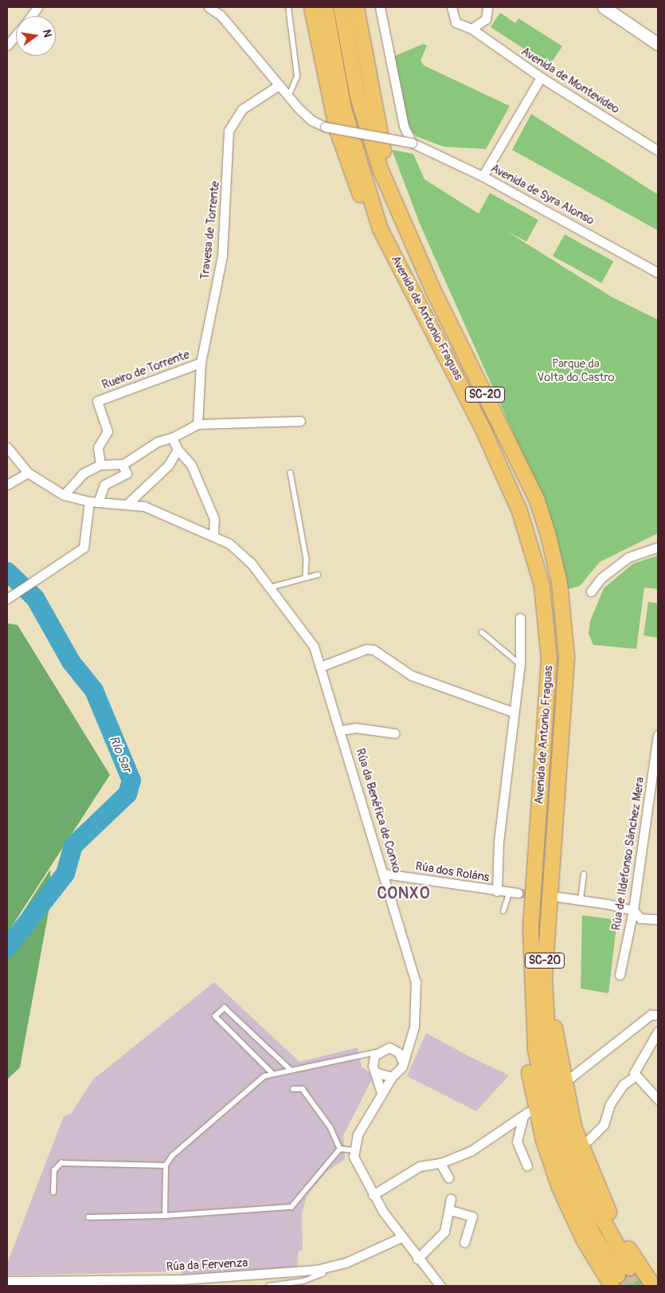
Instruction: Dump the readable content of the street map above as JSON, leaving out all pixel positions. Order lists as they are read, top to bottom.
{
  "streets": {
    "highway": ["Avenida de Antonio Fraguas", "SC-20"],
    "street": [
      "Avenida de Montevideo",
      "Avenida de Syra Alonso",
      "Travesa de Torrente",
      "Rueiro de Torrente",
      "Rúa da Benéfica de Conxo",
      "Rúa de Ildefonso Sánchez Mera",
      "Rúa dos Roláns",
      "Rúa da Fervenza"
    ]
  },
  "crossings": [
    ["Avenida de Syra Alonso", "Travesa de Torrente"],
    ["Travesa de Torrente", "Rueiro de Torrente"],
    ["Avenida de Antonio Fraguas", "SC-20"],
    ["Rúa da Benéfica de Conxo", "Rúa dos Roláns"]
  ],
  "districts": ["CONXO"],
  "water": ["Río Sar"],
  "parks": ["Parque da Volta do Castro"],
  "north": "right"
}
